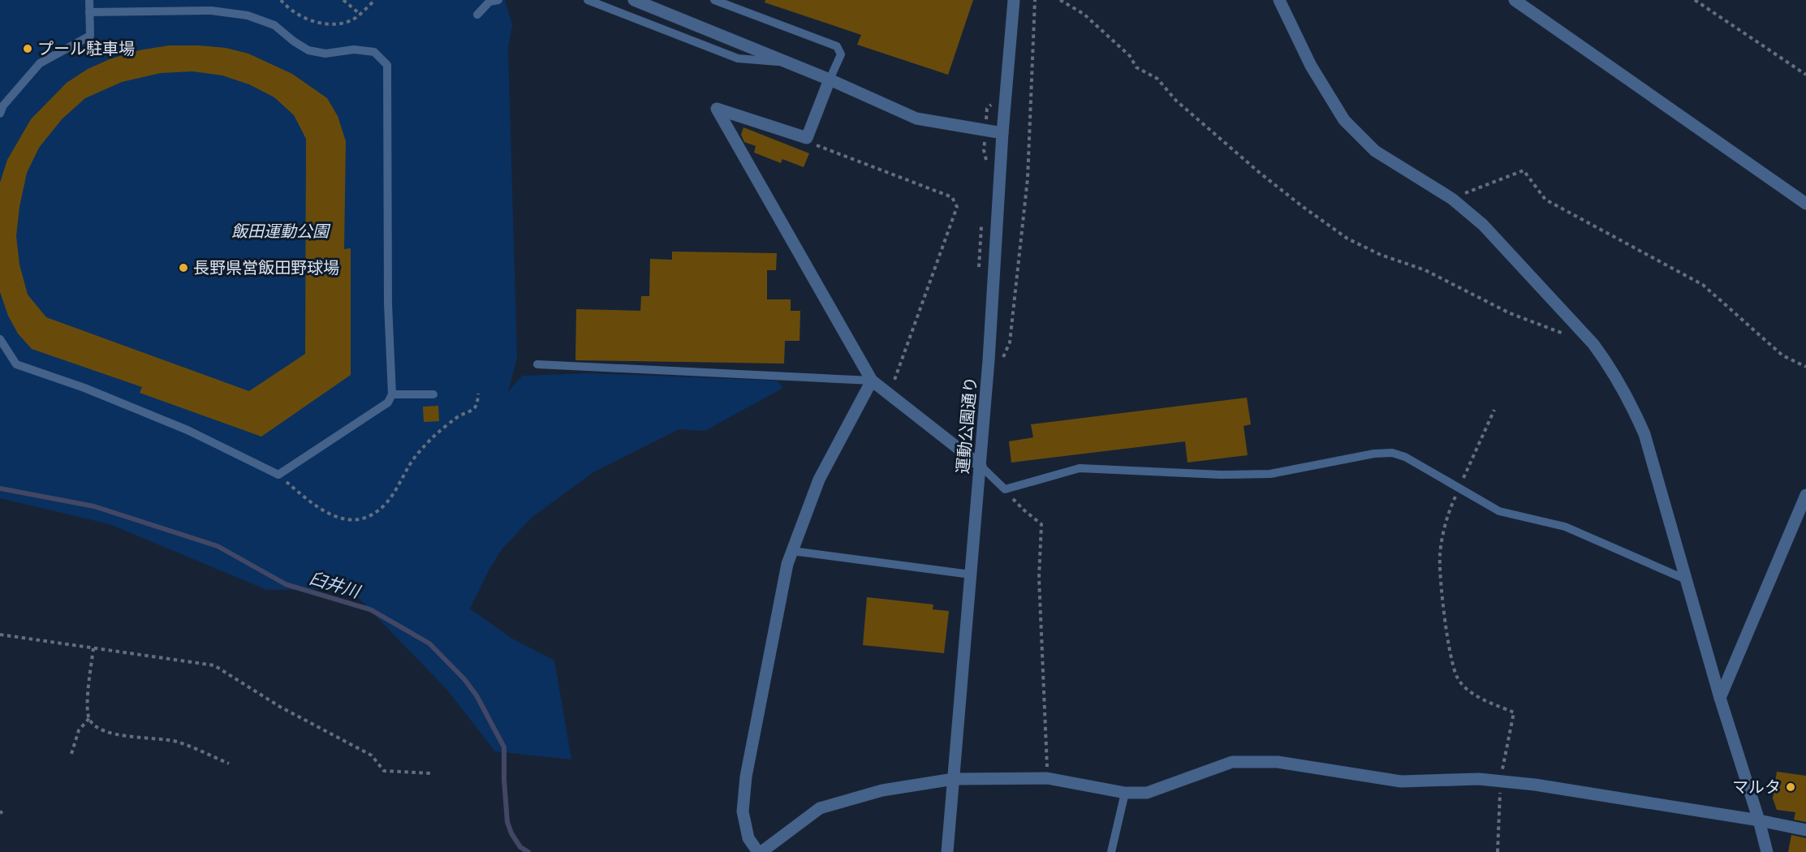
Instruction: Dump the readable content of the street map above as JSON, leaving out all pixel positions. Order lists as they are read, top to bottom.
{
  "streets": {
    "street": ["運動公園通り"]
  },
  "water": ["臼井川"],
  "parks": ["飯田運動公園"],
  "places": ["プール駐車場", "長野県営飯田野球場", "マルタ"]
}
